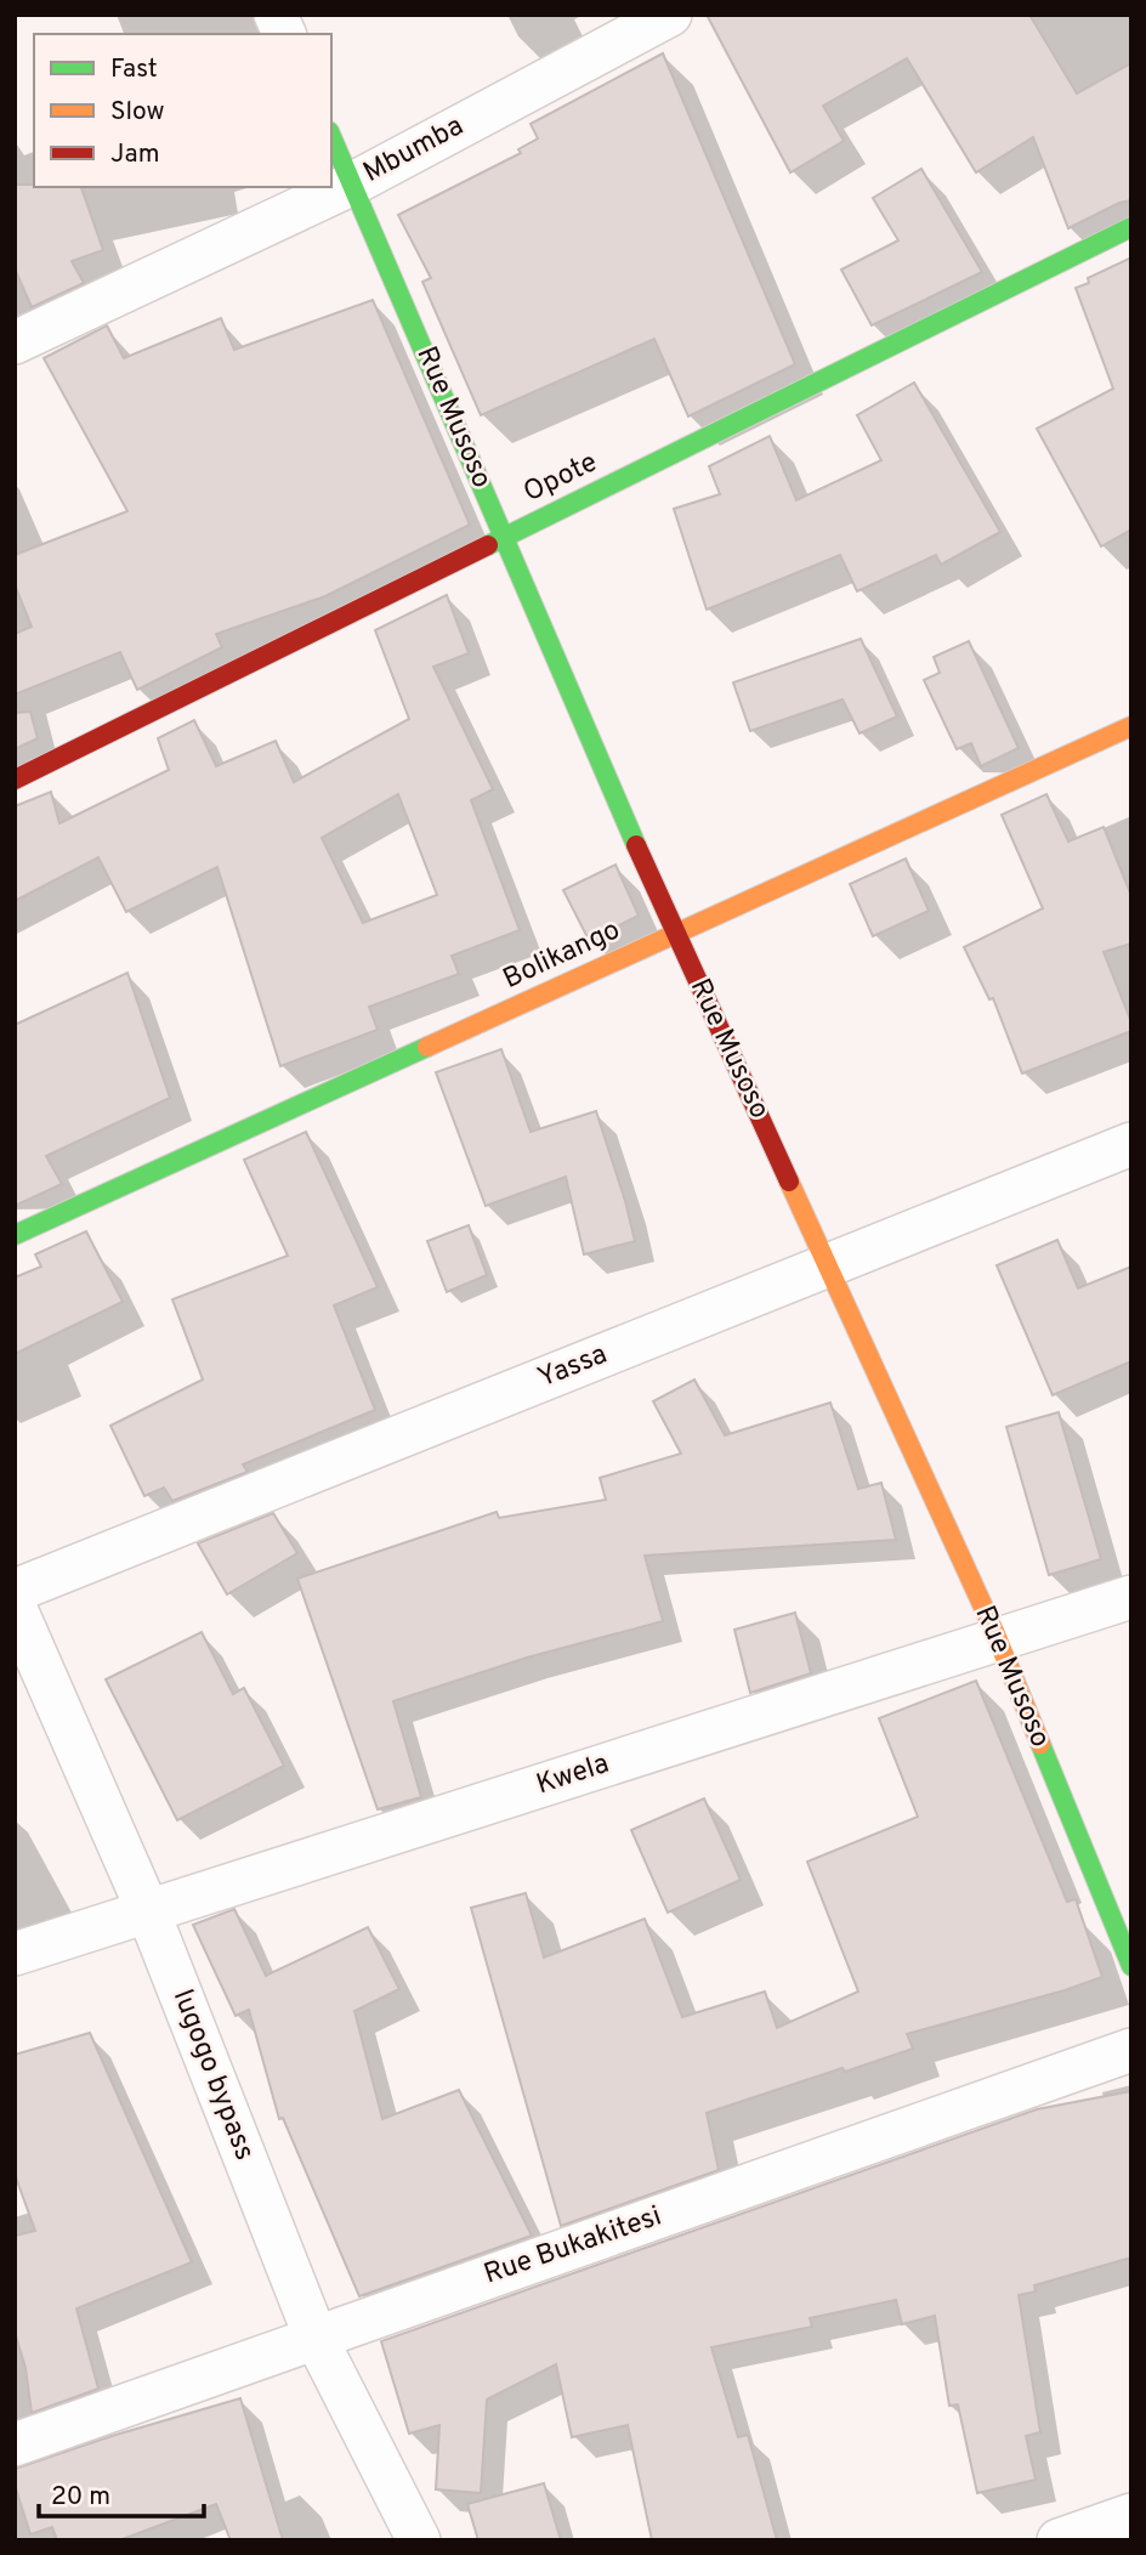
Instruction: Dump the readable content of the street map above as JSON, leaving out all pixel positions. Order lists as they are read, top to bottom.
{
  "streets": {
    "street": [
      "Mbumba",
      "Rue Musoso",
      "Opote",
      "Bolikango",
      "Yassa",
      "Kwela",
      "lugogo bypass",
      "Rue Bukakitesi"
    ]
  },
  "crossings": [
    ["Mbumba", "Rue Musoso"],
    ["Rue Musoso", "Opote"],
    ["Rue Musoso", "Bolikango"],
    ["Rue Musoso", "Yassa"],
    ["Rue Musoso", "Kwela"],
    ["Kwela", "lugogo bypass"],
    ["lugogo bypass", "Rue Bukakitesi"]
  ],
  "legend": ["Fast", "Slow", "Jam"],
  "scale_bar": "20 m"
}
